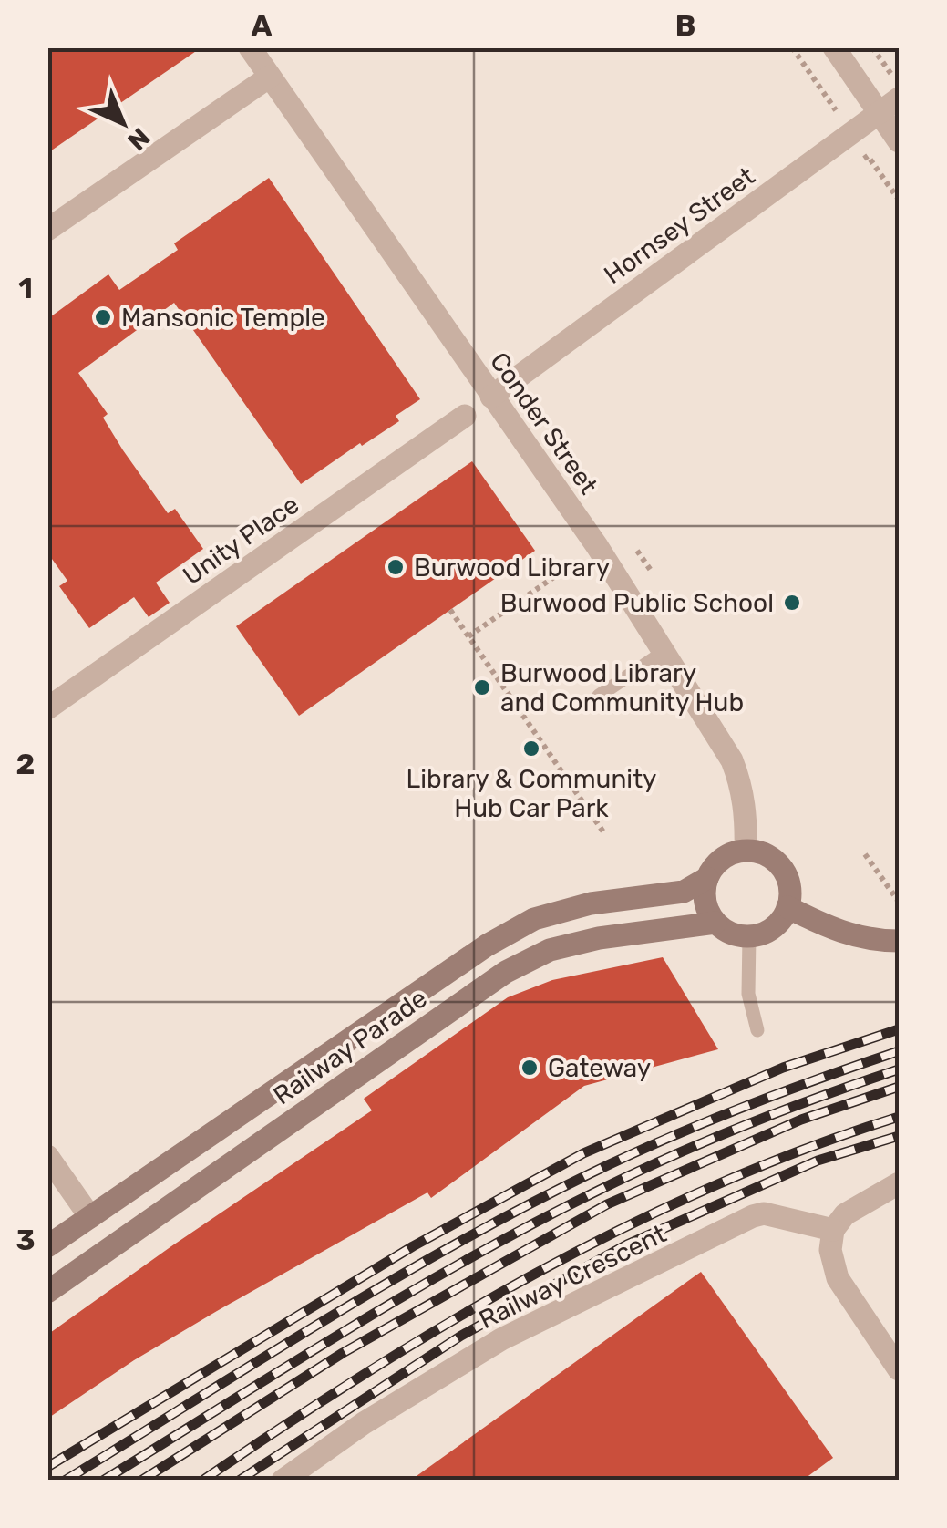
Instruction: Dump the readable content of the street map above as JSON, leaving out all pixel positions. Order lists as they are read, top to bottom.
{
  "streets": {
    "main road": ["Railway Parade"],
    "street": [
      "Hornsey Street",
      "Conder Street",
      "Unity Place",
      "Railway Crescent"
    ]
  },
  "crossings": [
    ["Hornsey Street", "Conder Street"],
    ["Conder Street", "Railway Parade"]
  ],
  "places": [
    "Mansonic Temple",
    "Burwood Library",
    "Burwood Public School",
    "Burwood Library and Community Hub",
    "Library & Community Hub Car Park",
    "Gateway"
  ],
  "north": "bottom right",
  "grid": {
    "columns": ["A", "B"],
    "rows": ["1", "2", "3"]
  }
}
